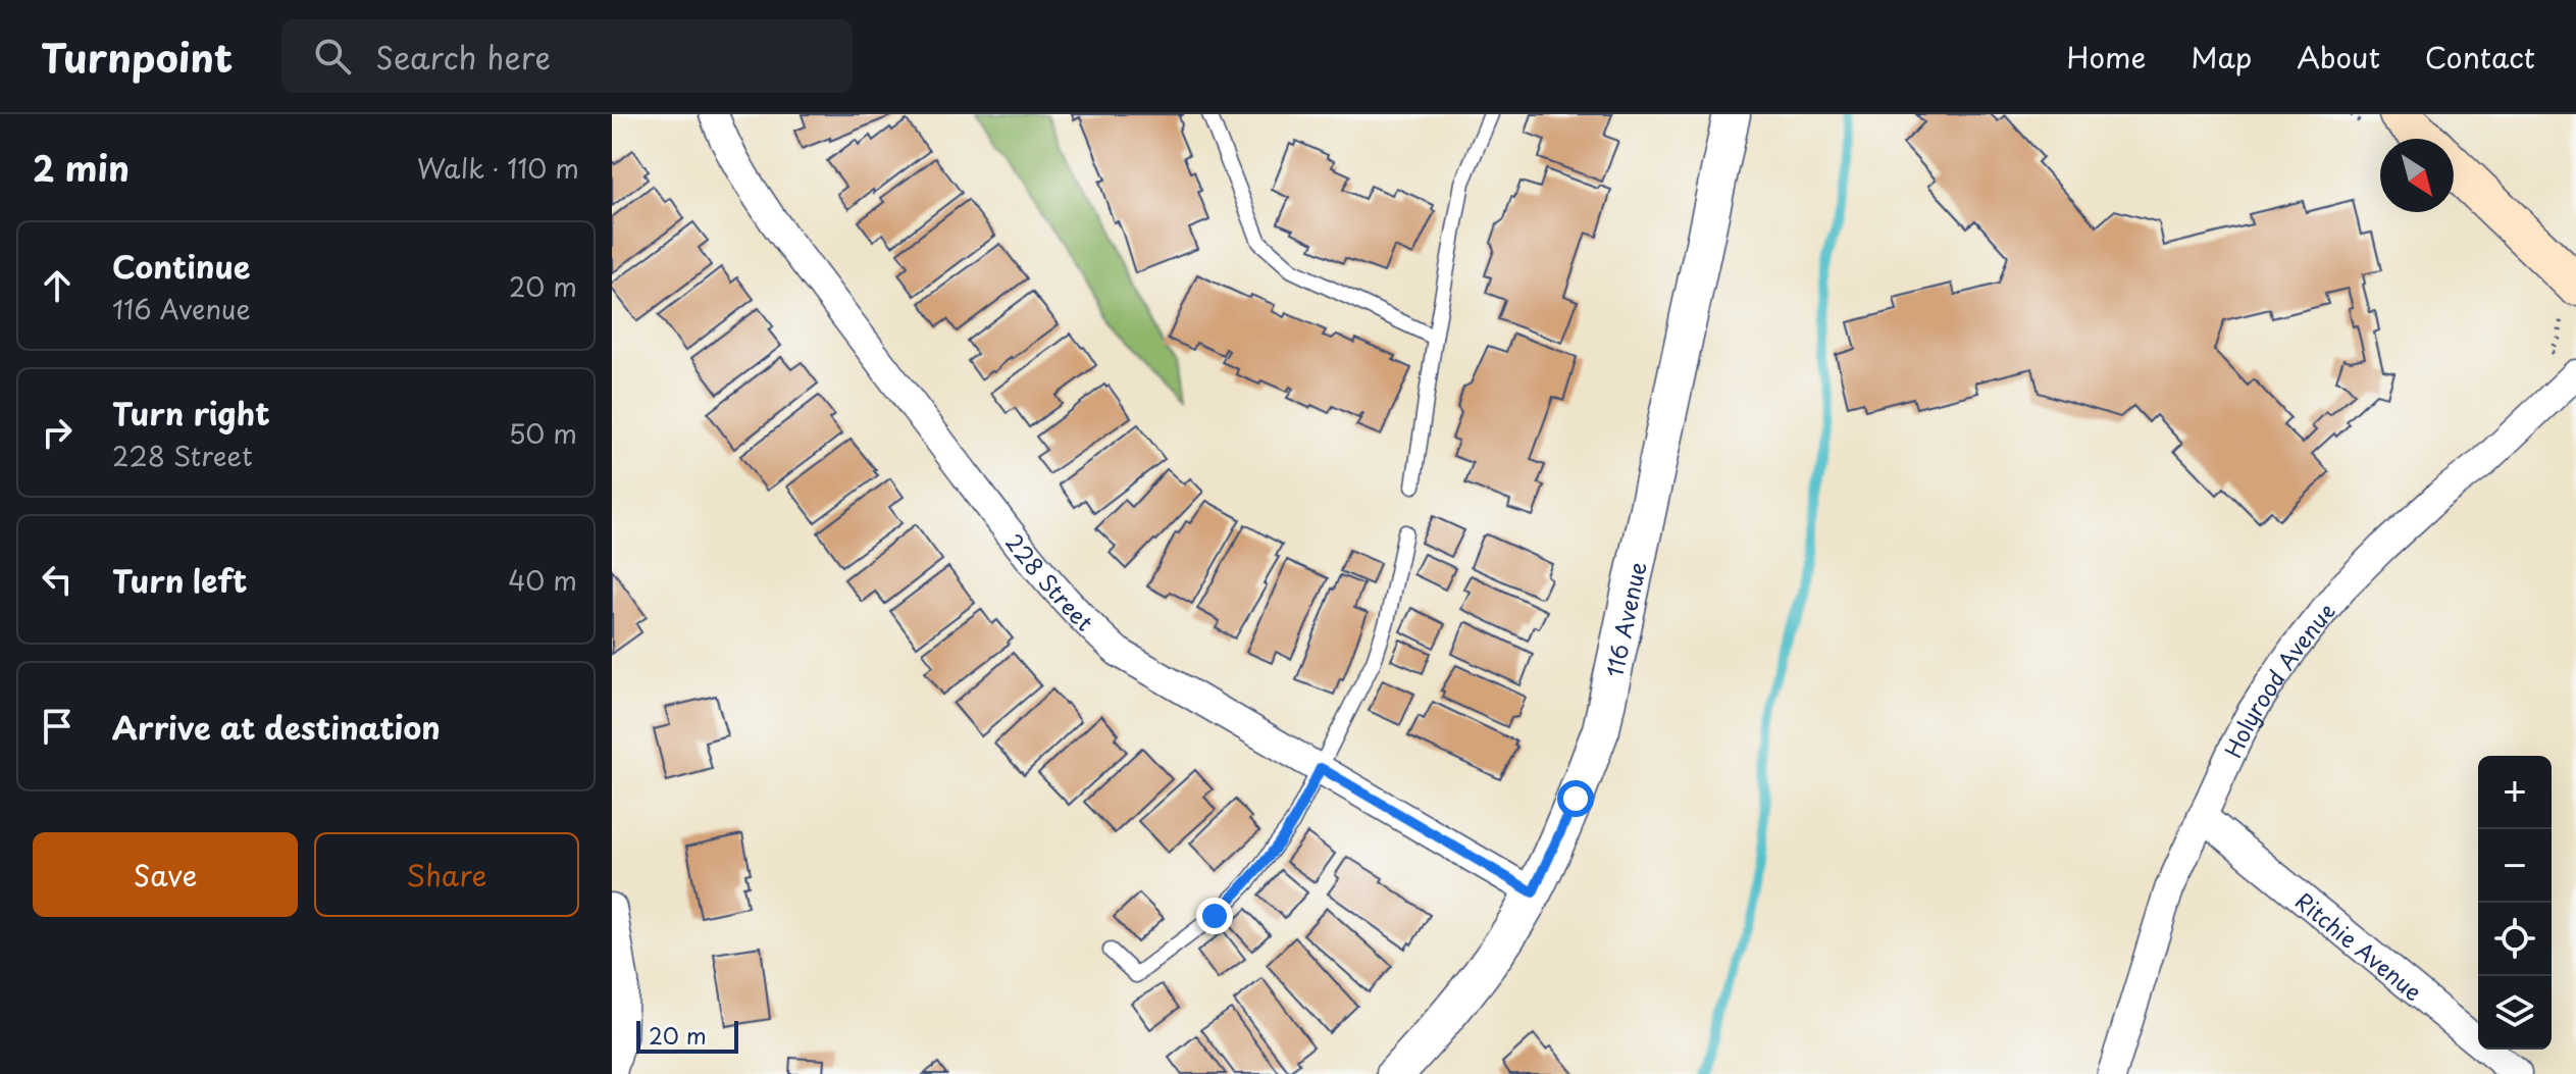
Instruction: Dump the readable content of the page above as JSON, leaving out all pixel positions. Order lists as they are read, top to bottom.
{
  "streets": {
    "street": [
      "228 Street",
      "116 Avenue",
      "Holyrood Avenue",
      "Ritchie Avenue"
    ]
  },
  "crossings": [
    ["228 Street", "116 Avenue"],
    ["Holyrood Avenue", "Ritchie Avenue"]
  ],
  "scale_bar": "20 m",
  "north": "bottom right",
  "page": {
    "header": "Turnpoint",
    "search": "Search here",
    "nav": [
      "Home",
      "Map",
      "About",
      "Contact"
    ],
    "heading": ["2 min", "Walk · 110 m"],
    "list": [
      ["Continue", "116 Avenue", "20 m"],
      ["Turn right", "228 Street", "50 m"],
      ["Turn left", "40 m"],
      "Arrive at destination"
    ],
    "map_buttons": ["+", "−"],
    "buttons": ["Save", "Share"],
    "scale": "20 m"
  }
}
